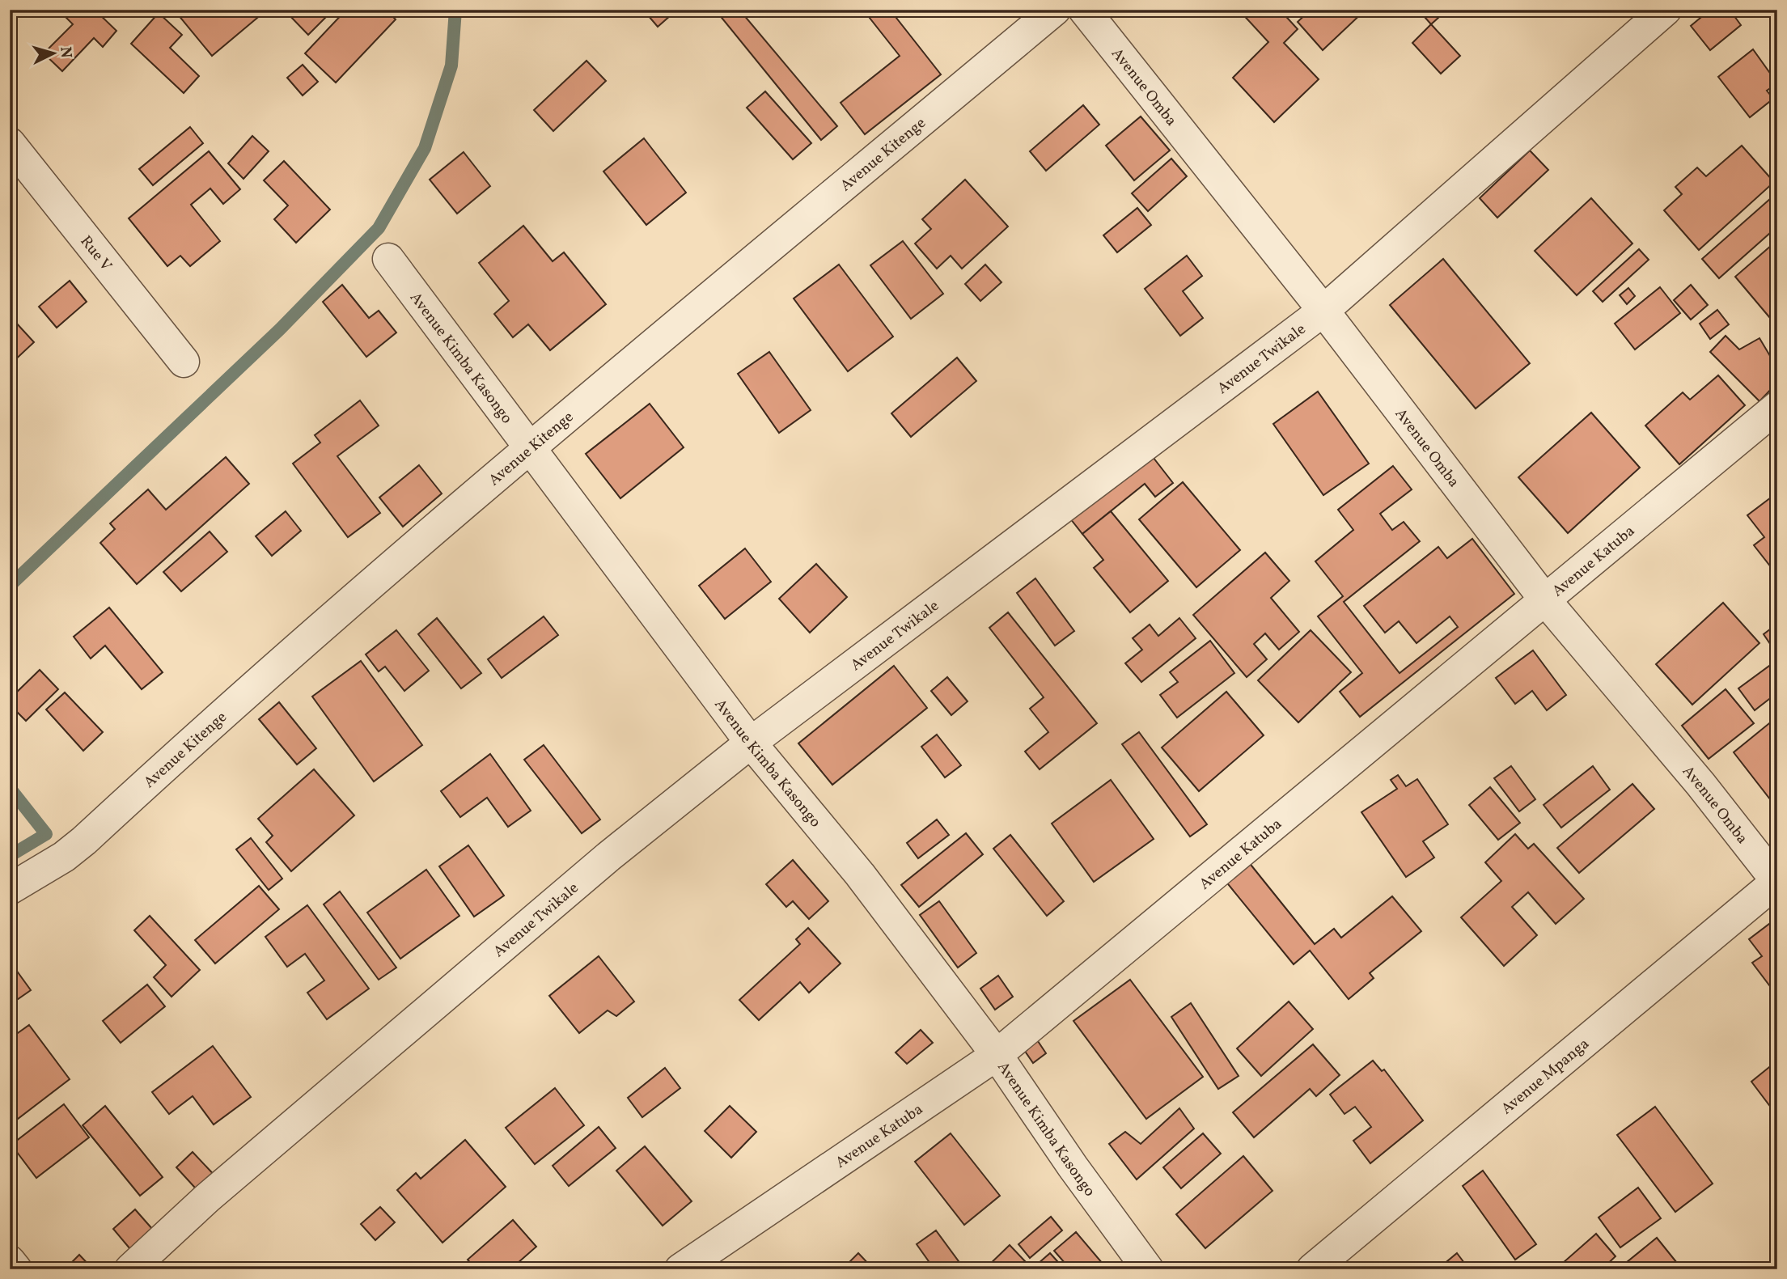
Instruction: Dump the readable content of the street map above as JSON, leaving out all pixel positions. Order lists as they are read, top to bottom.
{
  "streets": {
    "street": [
      "Avenue Omba",
      "Avenue Kitenge",
      "Rue V",
      "Avenue Kimba Kasongo",
      "Avenue Twikale",
      "Avenue Katuba",
      "Avenue Mpanga"
    ]
  },
  "crossings": [
    ["Avenue Omba", "Avenue Twikale"],
    ["Avenue Omba", "Avenue Katuba"],
    ["Avenue Omba", "Avenue Mpanga"],
    ["Avenue Kitenge", "Avenue Kimba Kasongo"],
    ["Avenue Kimba Kasongo", "Avenue Twikale"],
    ["Avenue Kimba Kasongo", "Avenue Katuba"]
  ],
  "north": "right"
}
